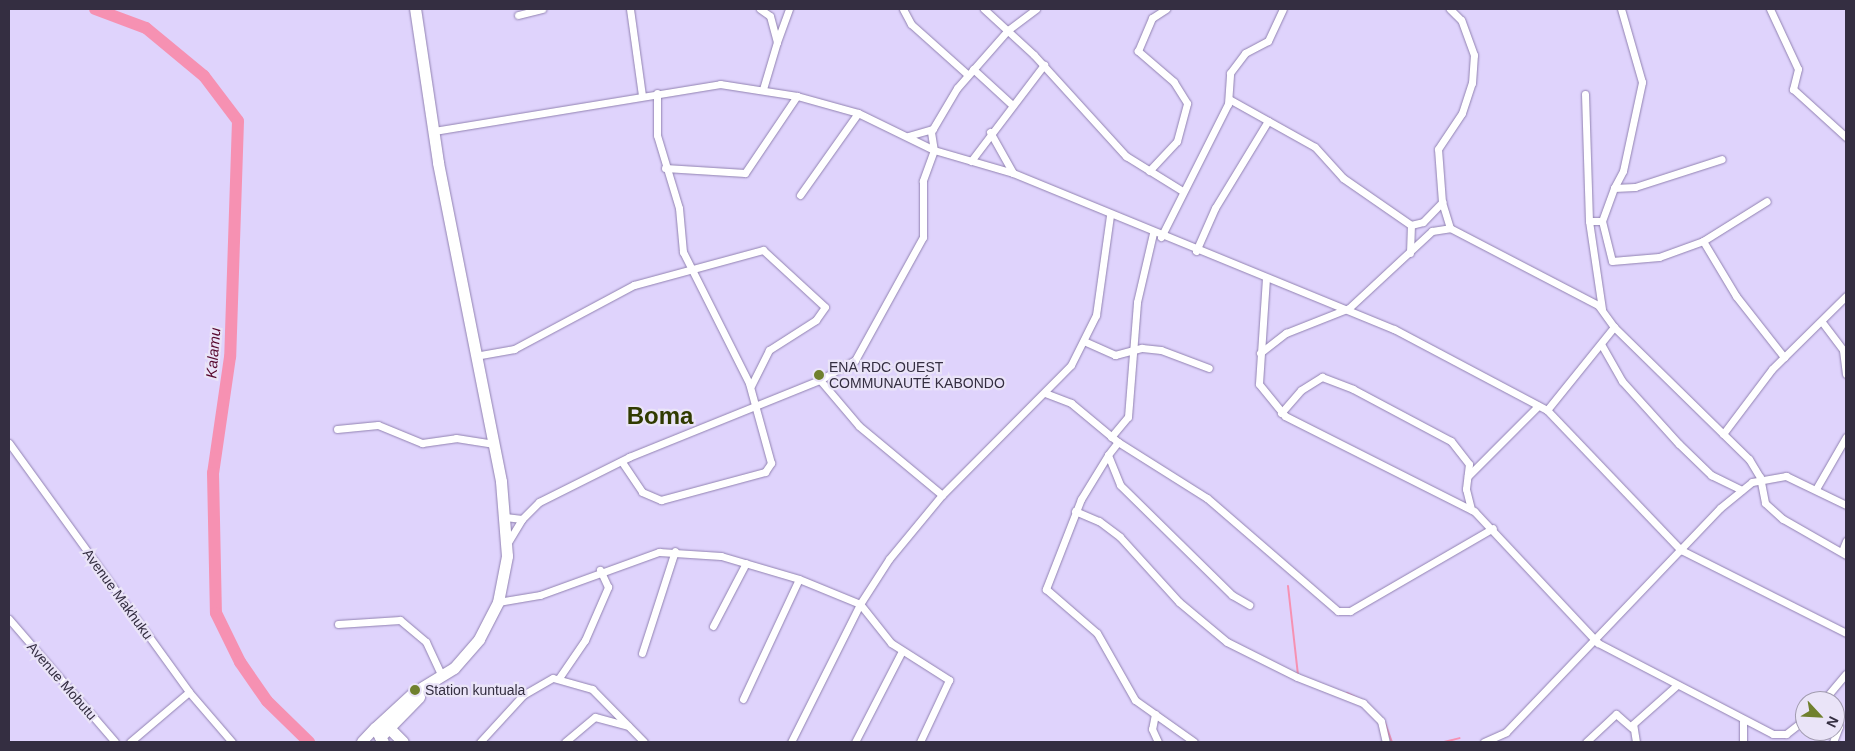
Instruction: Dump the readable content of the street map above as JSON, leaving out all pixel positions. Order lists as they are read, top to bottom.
{
  "streets": {
    "street": ["Avenue Makhuku", "Avenue Mobutu"]
  },
  "districts": ["Boma"],
  "water": ["Kalamu"],
  "places": ["ENA RDC OUEST COMMUNAUTÉ KABONDO", "Station kuntuala"],
  "north": "bottom right"
}
